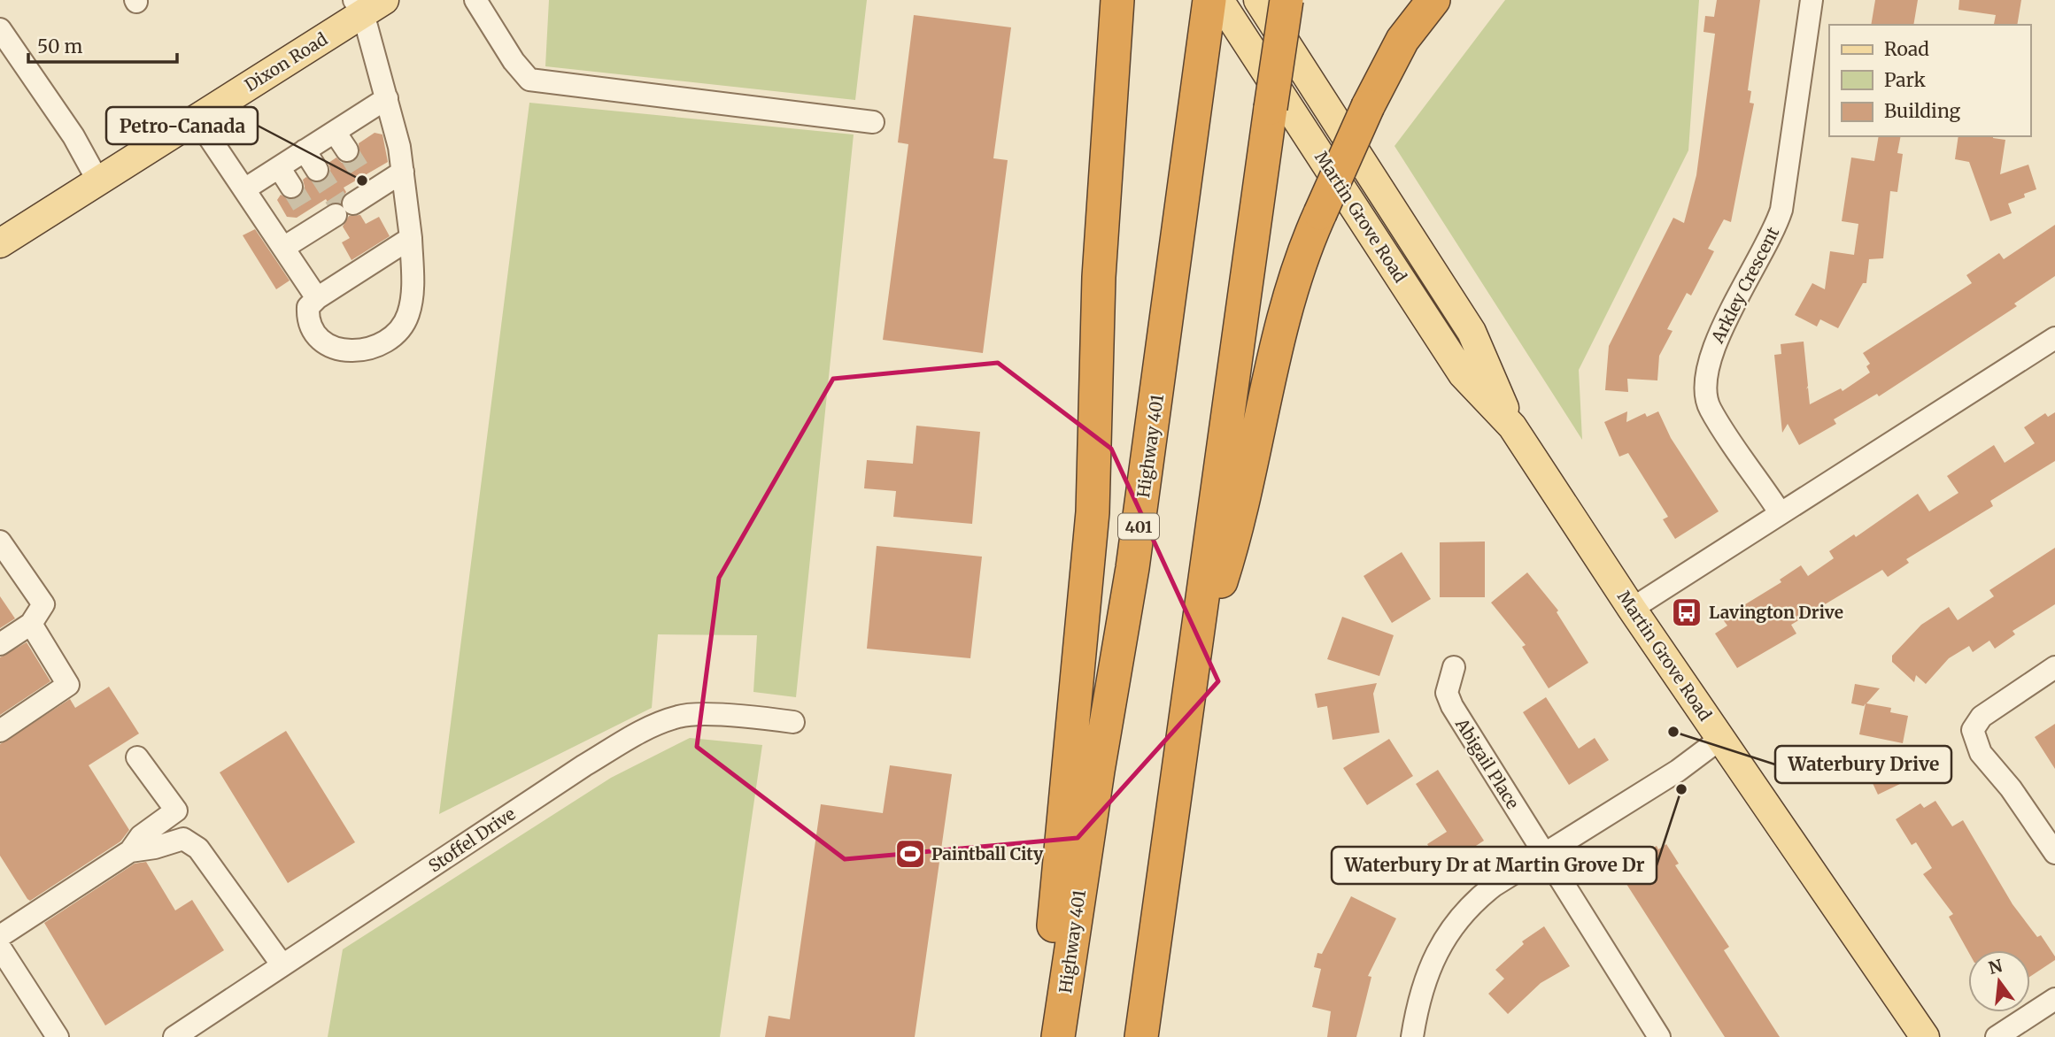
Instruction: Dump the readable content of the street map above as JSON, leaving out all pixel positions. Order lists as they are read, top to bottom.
{
  "streets": {
    "highway": ["Highway 401", "401"],
    "main road": ["Dixon Road", "Martin Grove Road"],
    "street": ["Arkley Crescent", "Abigail Place", "Stoffel Drive"]
  },
  "crossings": [
    ["Martin Grove Road", "Highway 401"]
  ],
  "places": {
    "other": ["Petro-Canada", "Waterbury Drive", "Waterbury Dr at Martin Grove Dr"],
    "bus stop": ["Lavington Drive"],
    "sports": ["Paintball City"]
  },
  "legend": ["Road", "Park", "Building"],
  "scale_bar": "50 m",
  "north": "top"
}
